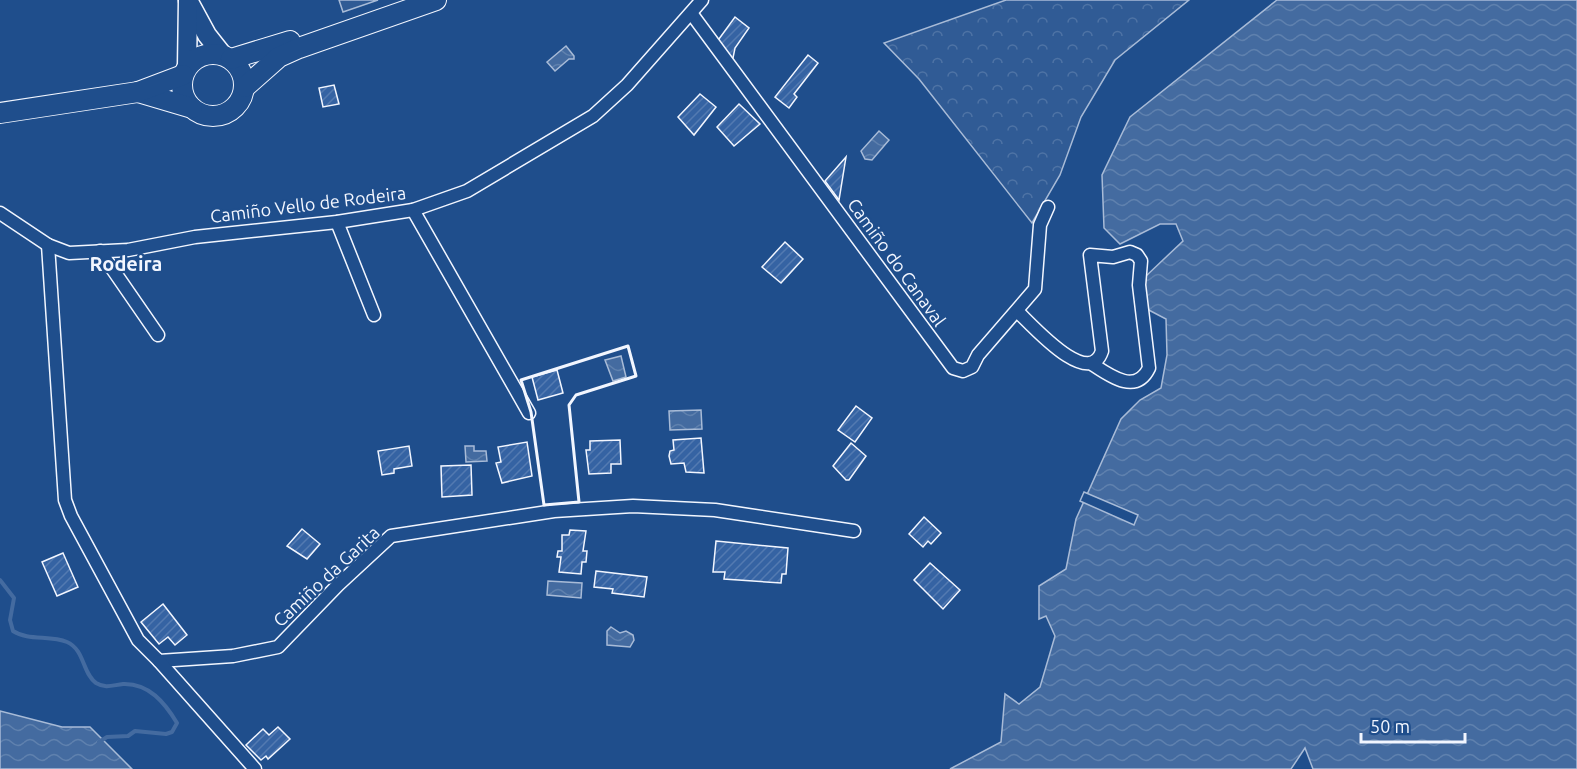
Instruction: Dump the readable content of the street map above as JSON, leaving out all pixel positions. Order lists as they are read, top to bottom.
{
  "streets": {
    "street": ["Camiño Vello de Rodeira", "Camiño do Canaval", "Camiño da Garita"]
  },
  "crossings": [
    ["Camiño Vello de Rodeira", "Camiño do Canaval"]
  ],
  "districts": ["Rodeira"],
  "scale_bar": "50 m"
}
